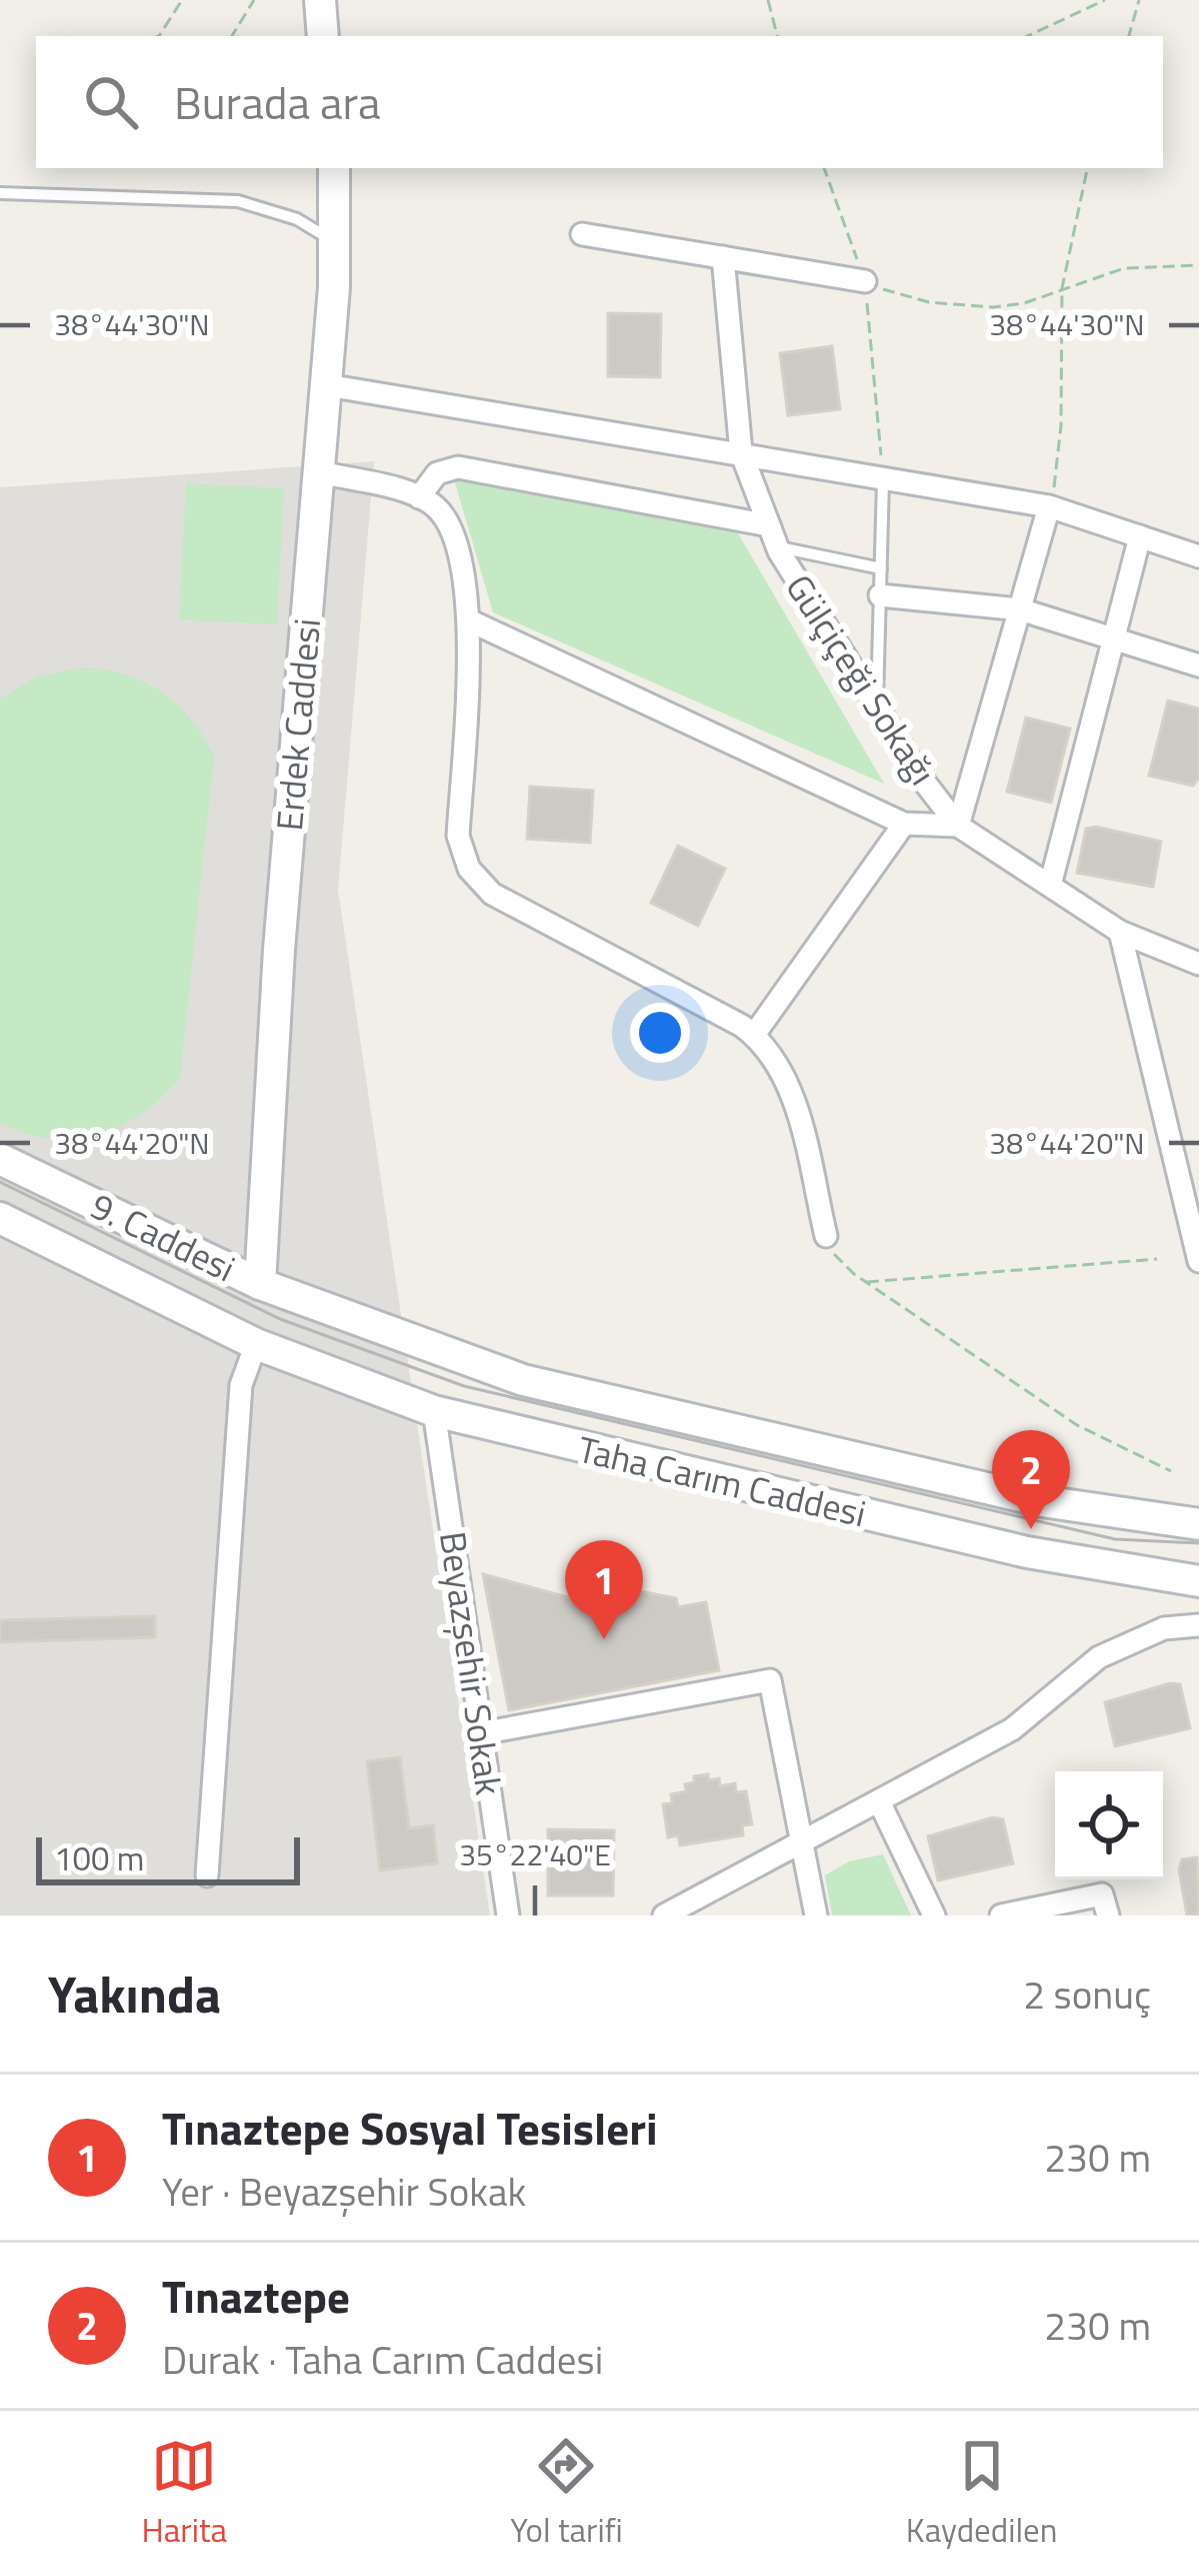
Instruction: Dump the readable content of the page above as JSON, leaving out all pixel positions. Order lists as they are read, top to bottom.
{
  "streets": {
    "main road": ["Erdek Caddesi", "9. Caddesi", "Taha Carım Caddesi"],
    "street": ["Gülçiçeği Sokağı", "Beyazşehir Sokak"]
  },
  "crossings": [
    ["Erdek Caddesi", "9. Caddesi"],
    ["Erdek Caddesi", "Taha Carım Caddesi"],
    ["9. Caddesi", "Taha Carım Caddesi"],
    ["Taha Carım Caddesi", "Beyazşehir Sokak"]
  ],
  "scale_bar": "100 m",
  "page": {
    "search": "Burada ara",
    "pins": ["2", "1"],
    "scale": "100 m",
    "heading": ["Yakında", "2 sonuç"],
    "list": [
      {
        "mark": "1",
        "name": "Tınaztepe Sosyal Tesisleri",
        "note": "Yer · Beyazşehir Sokak",
        "value": "230 m"
      },
      {
        "mark": "2",
        "name": "Tınaztepe",
        "note": "Durak · Taha Carım Caddesi",
        "value": "230 m"
      }
    ],
    "nav": ["Harita", "Yol tarifi", "Kaydedilen"]
  },
  "coordinates": ["38°44'30\"N", "38°44'20\"N", "35°22'40\"E"]
}
